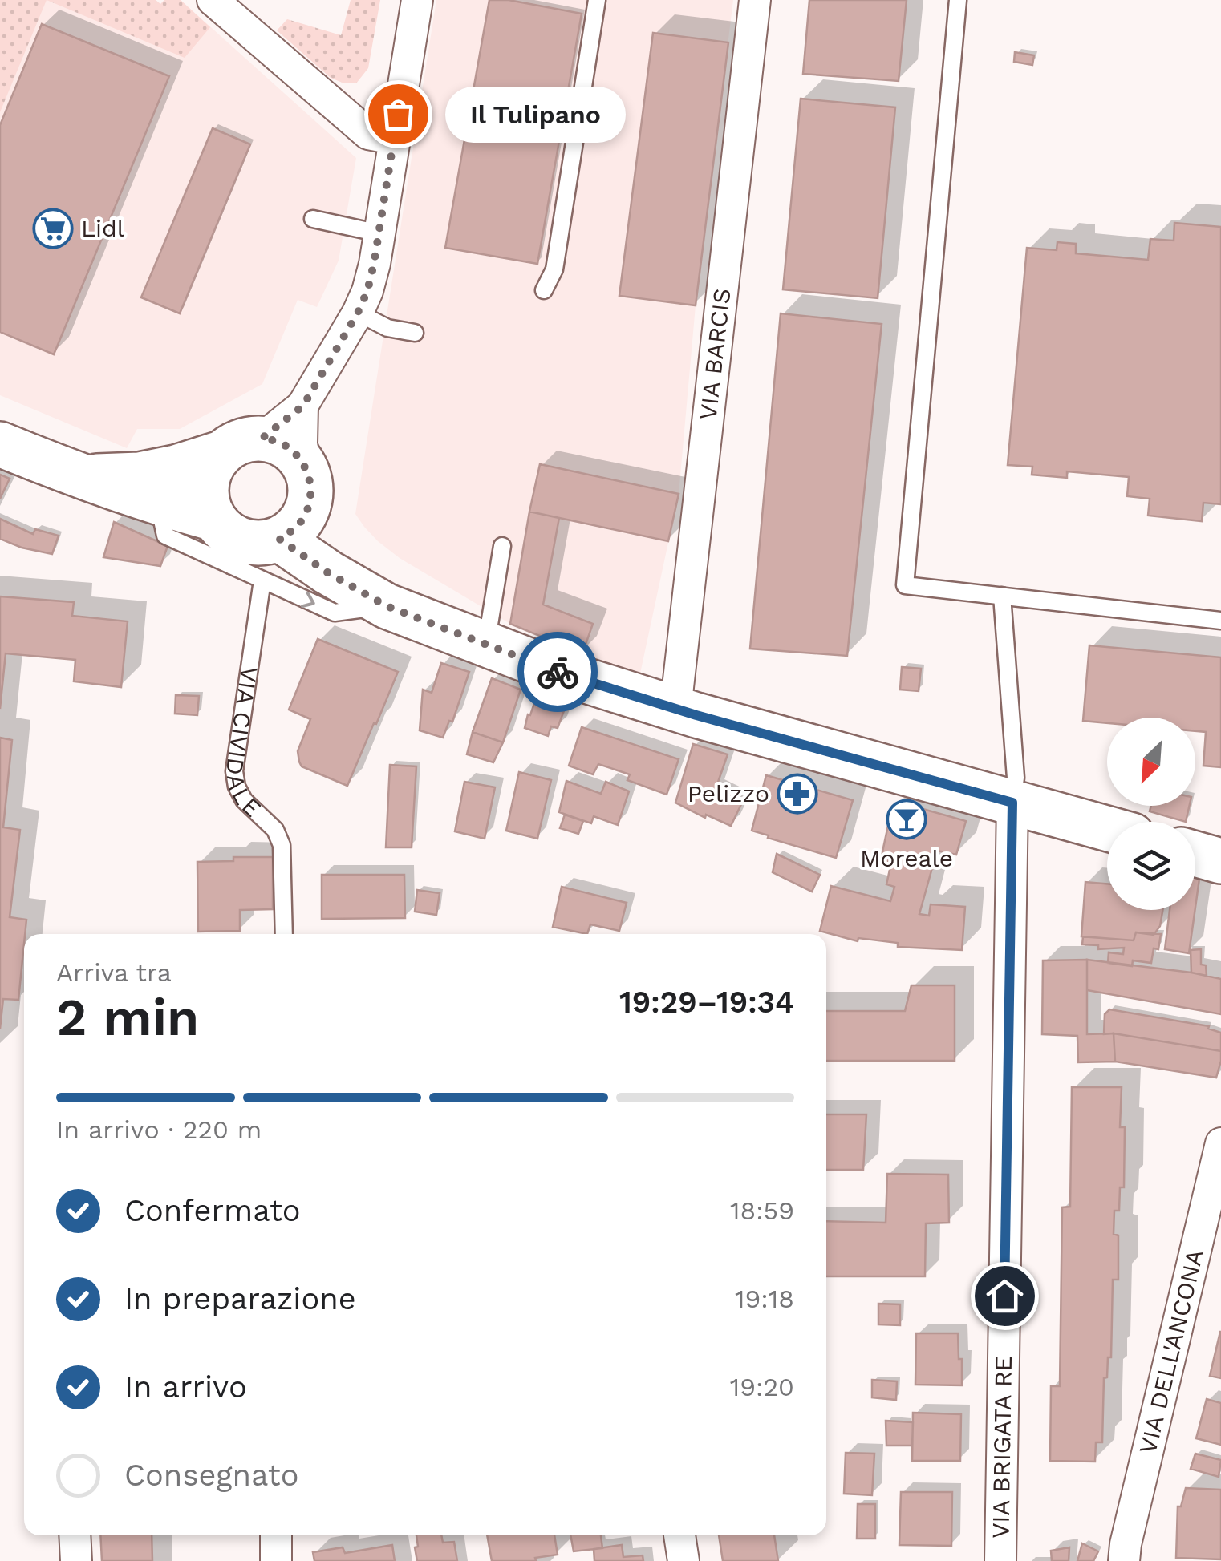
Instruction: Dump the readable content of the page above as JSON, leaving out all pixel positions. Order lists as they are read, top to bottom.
{
  "streets": {
    "street": ["VIA BARCIS", "VIA DELL'ANCONA", "VIA BRIGATA RE"],
    "lane": ["VIA CIVIDALE"]
  },
  "places": {
    "other": ["Il Tulipano"],
    "supermarket": ["Lidl"],
    "pharmacy": ["Pelizzo"],
    "bar": ["Moreale"]
  },
  "north": "bottom left",
  "page": {
    "bubble": "Il Tulipano",
    "heading": ["2 min", "Arriva tra", "19:29–19:34"],
    "bar": "In arrivo · 220 m",
    "list": [
      ["Confermato", "18:59"],
      ["In preparazione", "19:18"],
      ["In arrivo", "19:20"],
      "Consegnato"
    ]
  }
}
